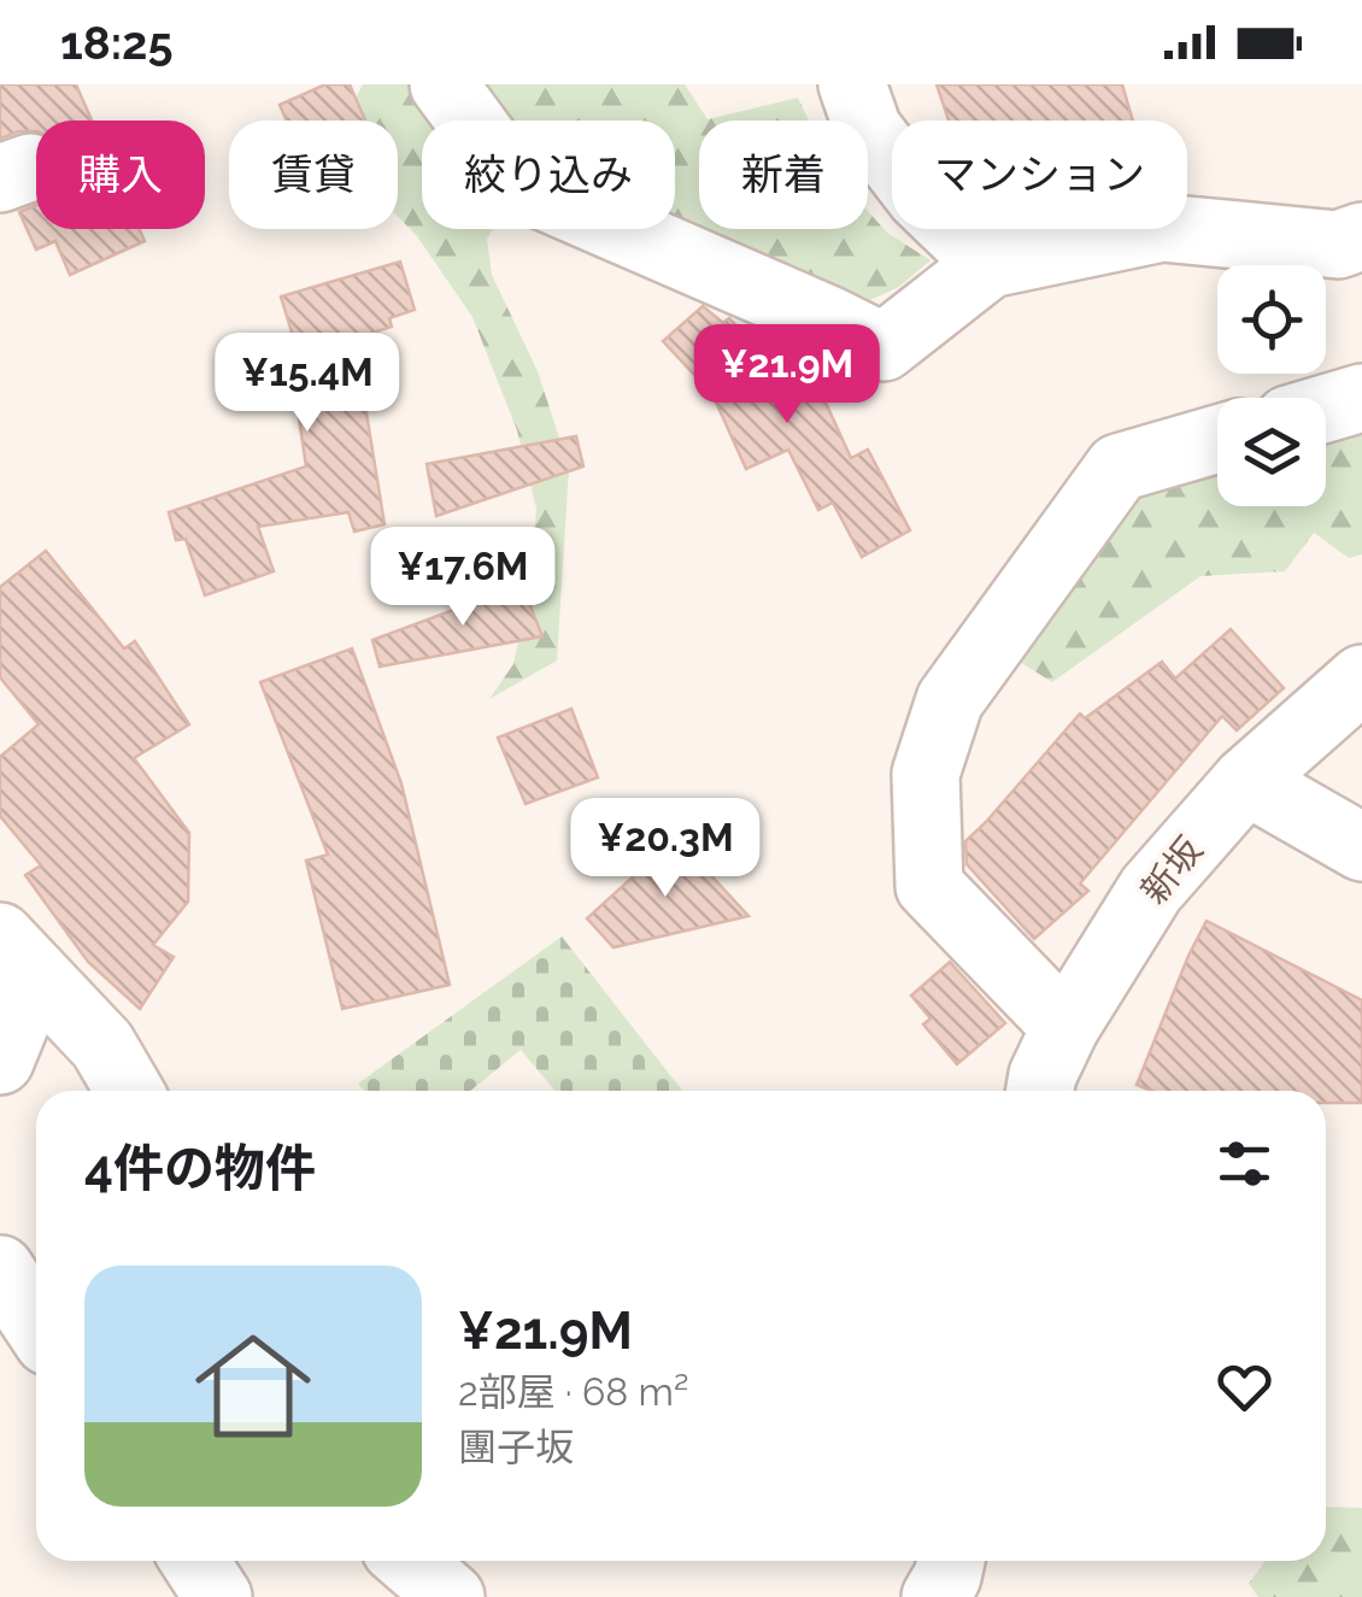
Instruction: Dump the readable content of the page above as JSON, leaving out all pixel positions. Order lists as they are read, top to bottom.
{
  "streets": {
    "street": ["新坂"]
  },
  "page": {
    "status": "18:25",
    "chip": [
      "購入",
      "賃貸",
      "絞り込み",
      "新着",
      "マンション"
    ],
    "price": [
      "¥21.9M",
      "¥15.4M",
      "¥17.6M",
      "¥20.3M"
    ],
    "heading": "4件の物件",
    "list": [
      {
        "name": "¥21.9M",
        "note": "2部屋 · 68 m² · 團子坂"
      }
    ]
  }
}
